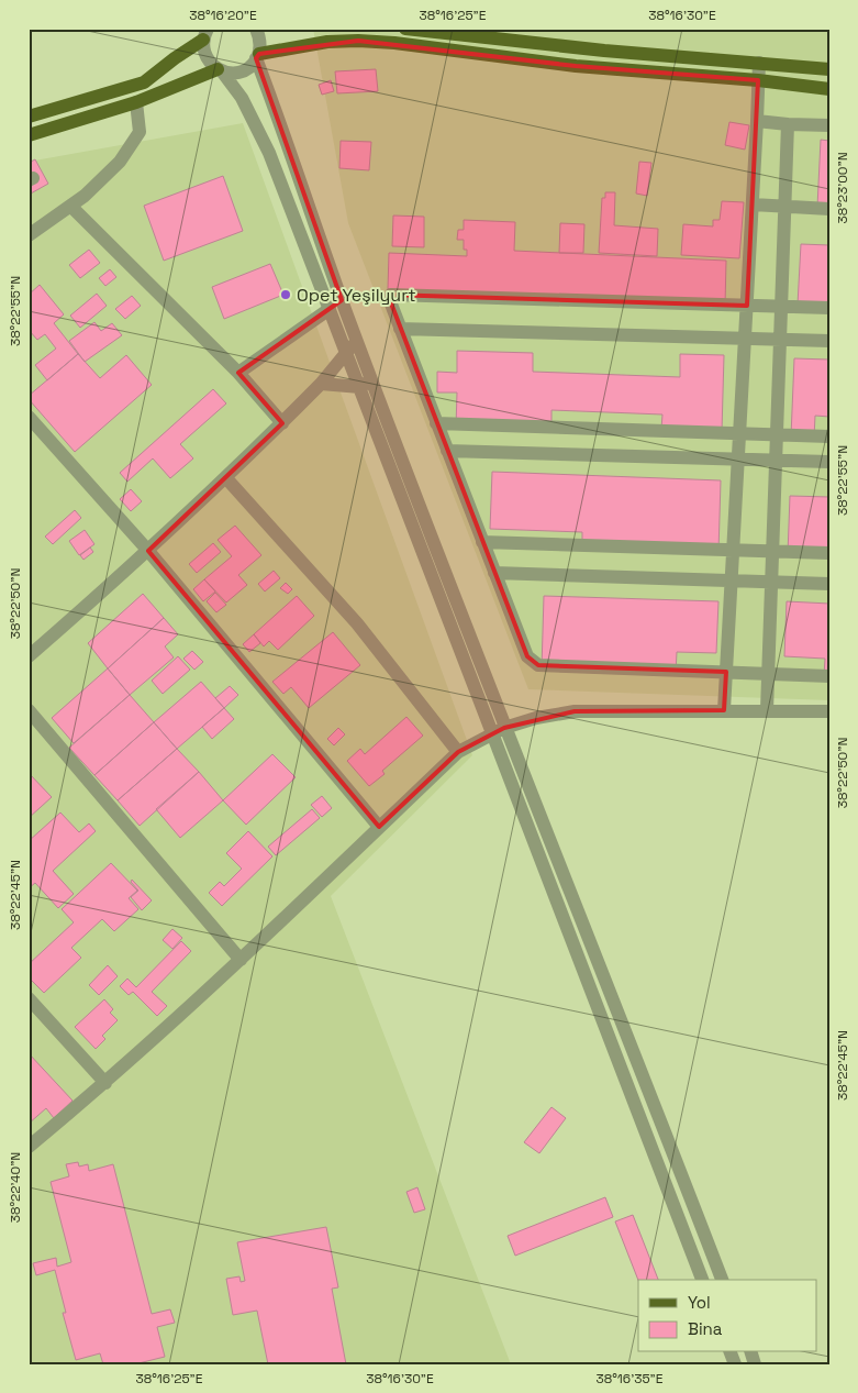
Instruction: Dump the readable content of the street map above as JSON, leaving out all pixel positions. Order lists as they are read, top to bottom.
{
  "places": ["Opet Yeşilyurt"],
  "legend": ["Yol", "Bina"],
  "coordinates": [
    "38°16'20\"E",
    "38°16'25\"E",
    "38°16'30\"E",
    "38°23'00\"N",
    "38°22'55\"N",
    "38°22'50\"N",
    "38°22'45\"N",
    "38°22'40\"N",
    "38°16'35\"E"
  ]
}
